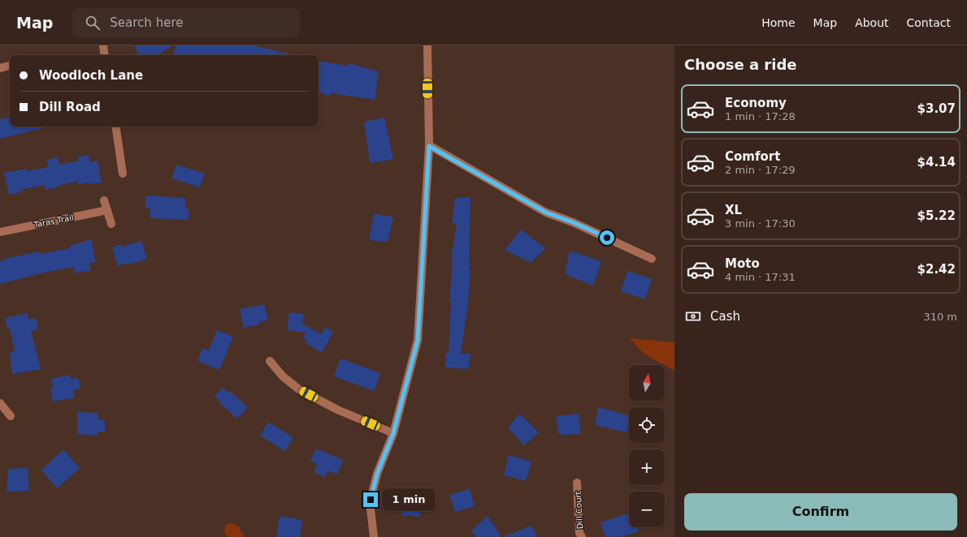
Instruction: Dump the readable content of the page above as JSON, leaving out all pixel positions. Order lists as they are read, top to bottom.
{
  "streets": {
    "street": ["Taras Trail", "Dill Court"]
  },
  "north": "top",
  "page": {
    "header": "Map",
    "search": "Search here",
    "nav": [
      "Home",
      "Map",
      "About",
      "Contact"
    ],
    "heading": "Choose a ride",
    "banner": ["Woodloch Lane", "Dill Road"],
    "list": [
      {
        "name": "Economy",
        "note": "1 min · 17:28",
        "value": "$3.07"
      },
      {
        "name": "Comfort",
        "note": "2 min · 17:29",
        "value": "$4.14"
      },
      {
        "name": "XL",
        "note": "3 min · 17:30",
        "value": "$5.22"
      },
      {
        "name": "Moto",
        "note": "4 min · 17:31",
        "value": "$2.42"
      }
    ],
    "pay": ["Cash", "310 m"],
    "map_buttons": ["+", "−"],
    "buttons": "Confirm",
    "bubble": "1 min"
  }
}
